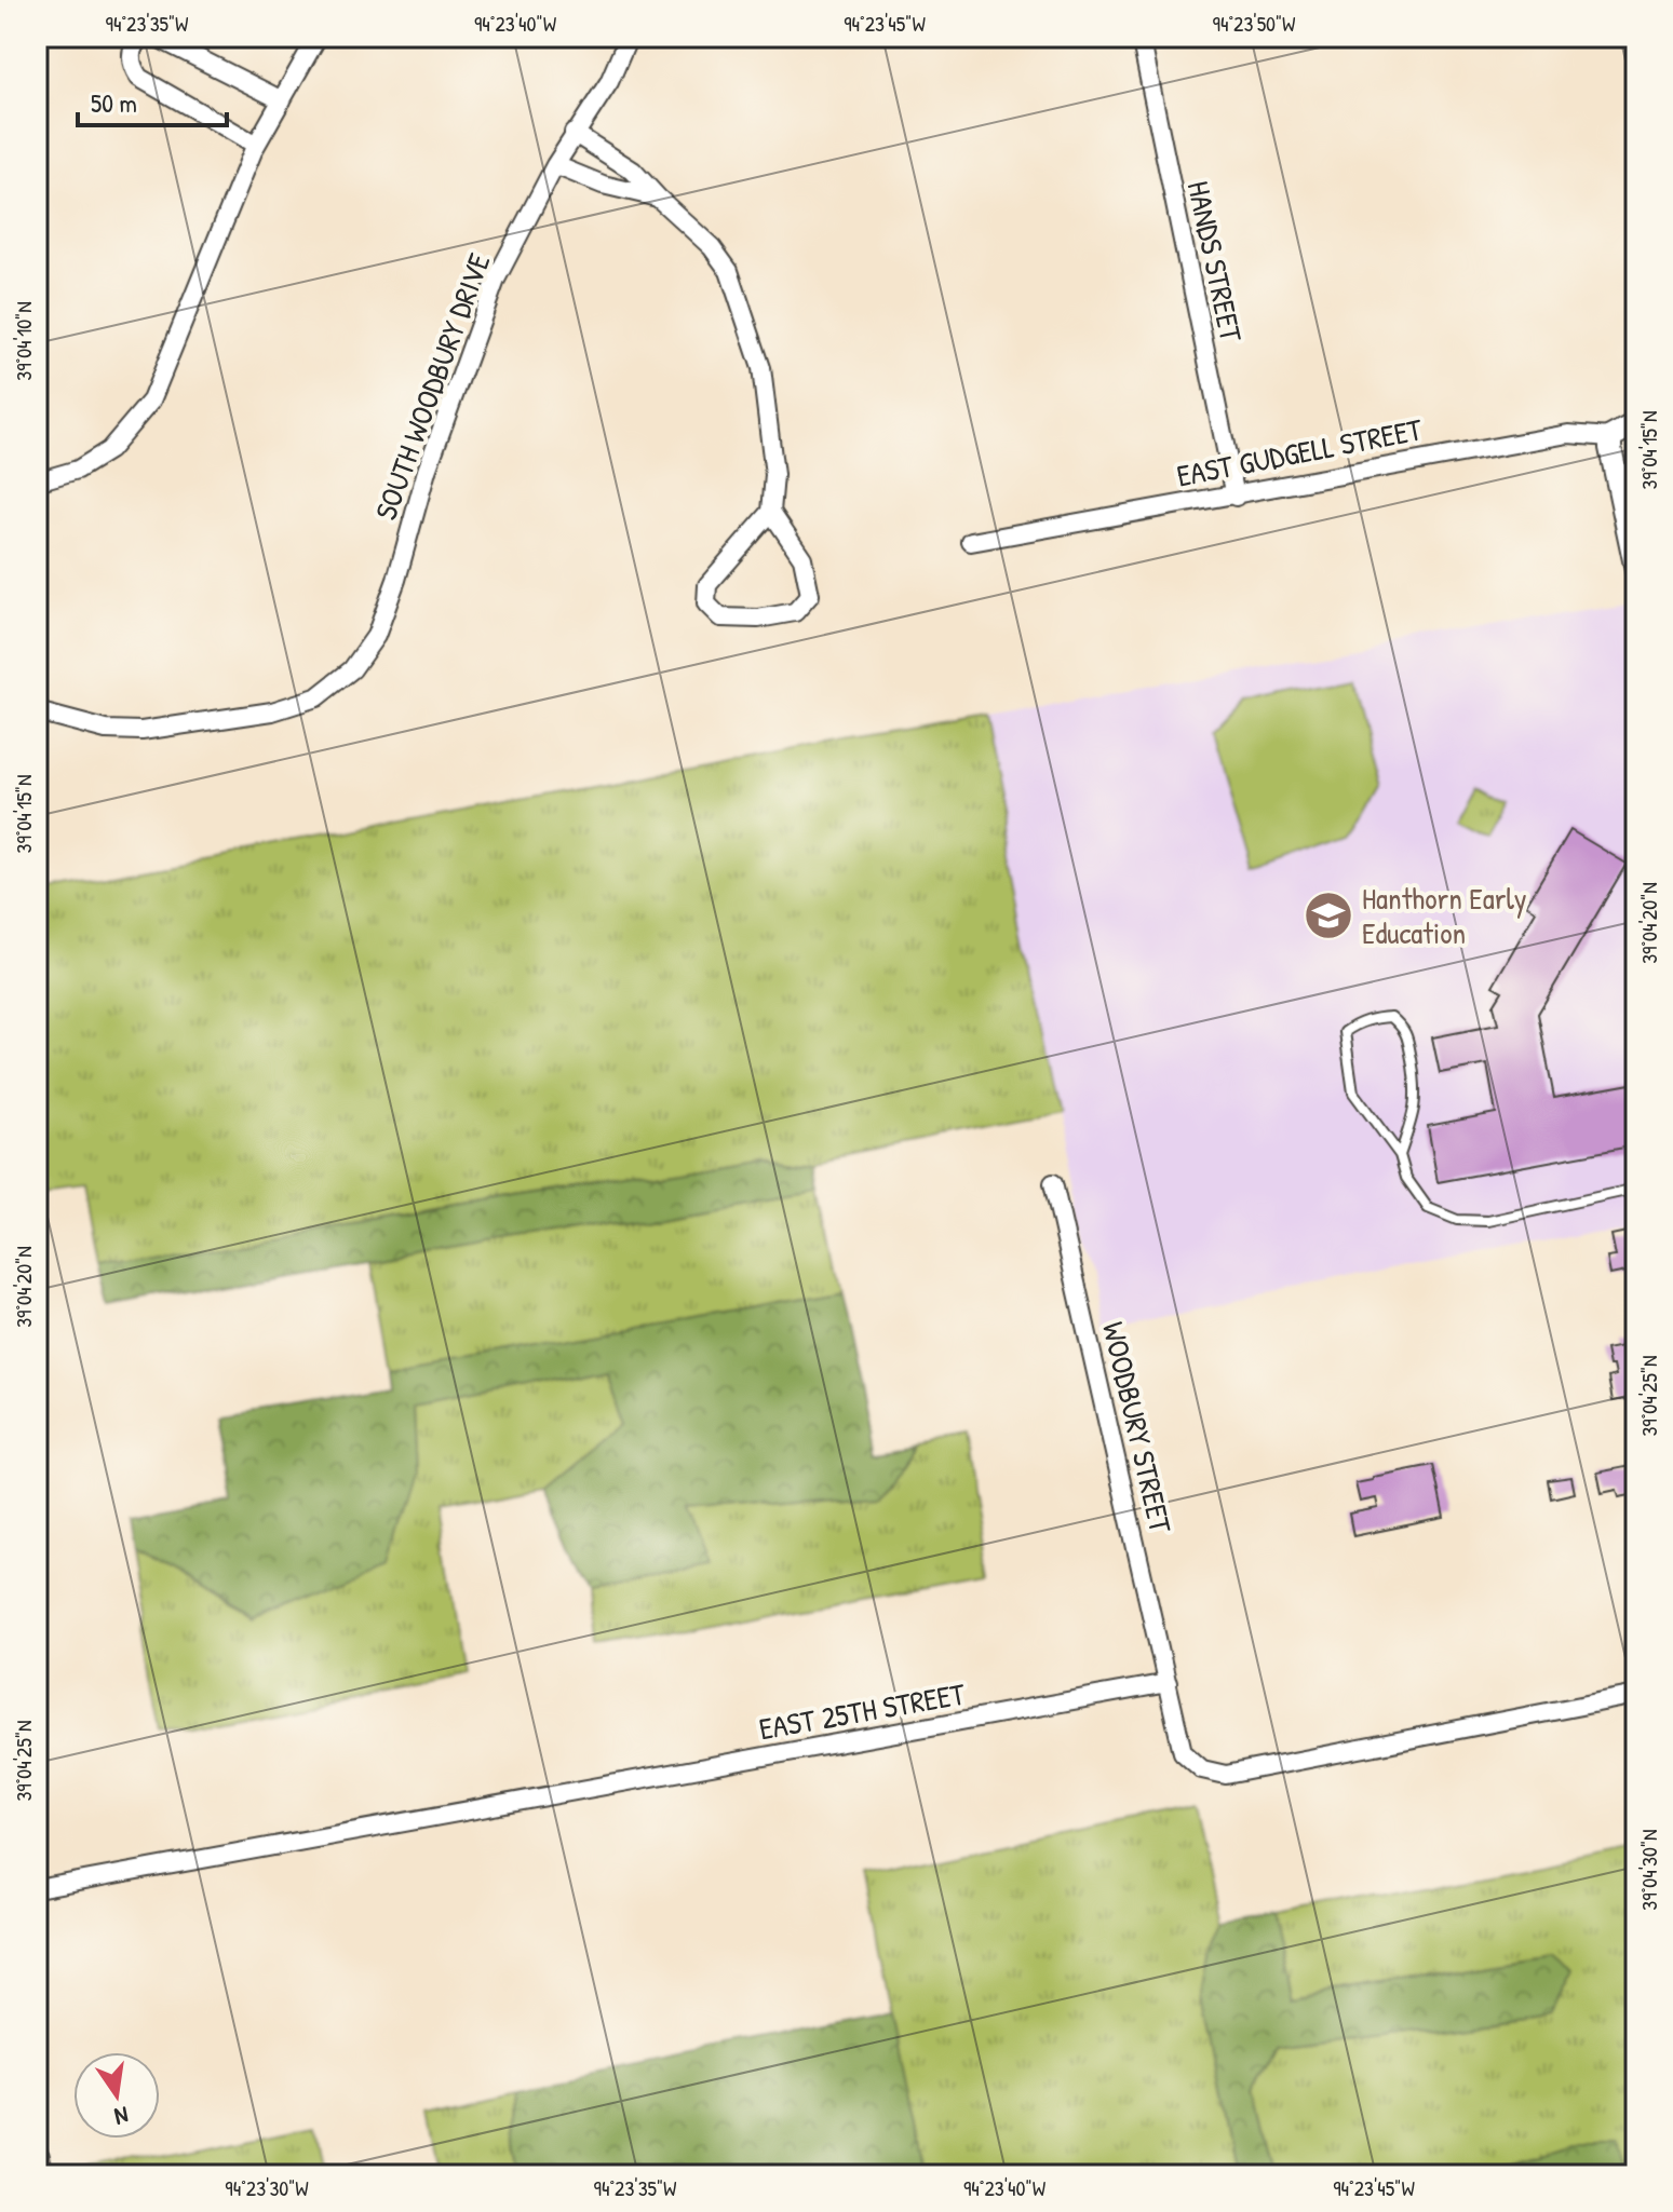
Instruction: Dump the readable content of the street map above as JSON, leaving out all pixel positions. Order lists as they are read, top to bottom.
{
  "streets": {
    "street": [
      "HANDS STREET",
      "SOUTH WOODBURY DRIVE",
      "EAST GUDGELL STREET",
      "WOODBURY STREET",
      "EAST 25TH STREET"
    ]
  },
  "crossings": [
    ["HANDS STREET", "EAST GUDGELL STREET"],
    ["WOODBURY STREET", "EAST 25TH STREET"]
  ],
  "places": {
    "school or university": ["Hanthorn Early Education"]
  },
  "scale_bar": "50 m",
  "north": "bottom",
  "coordinates": [
    "94°23'35\"W",
    "94°23'40\"W",
    "94°23'45\"W",
    "94°23'50\"W",
    "39°04'10\"N",
    "39°04'15\"N",
    "39°04'20\"N",
    "39°04'25\"N",
    "39°04'30\"N",
    "94°23'30\"W"
  ]
}
